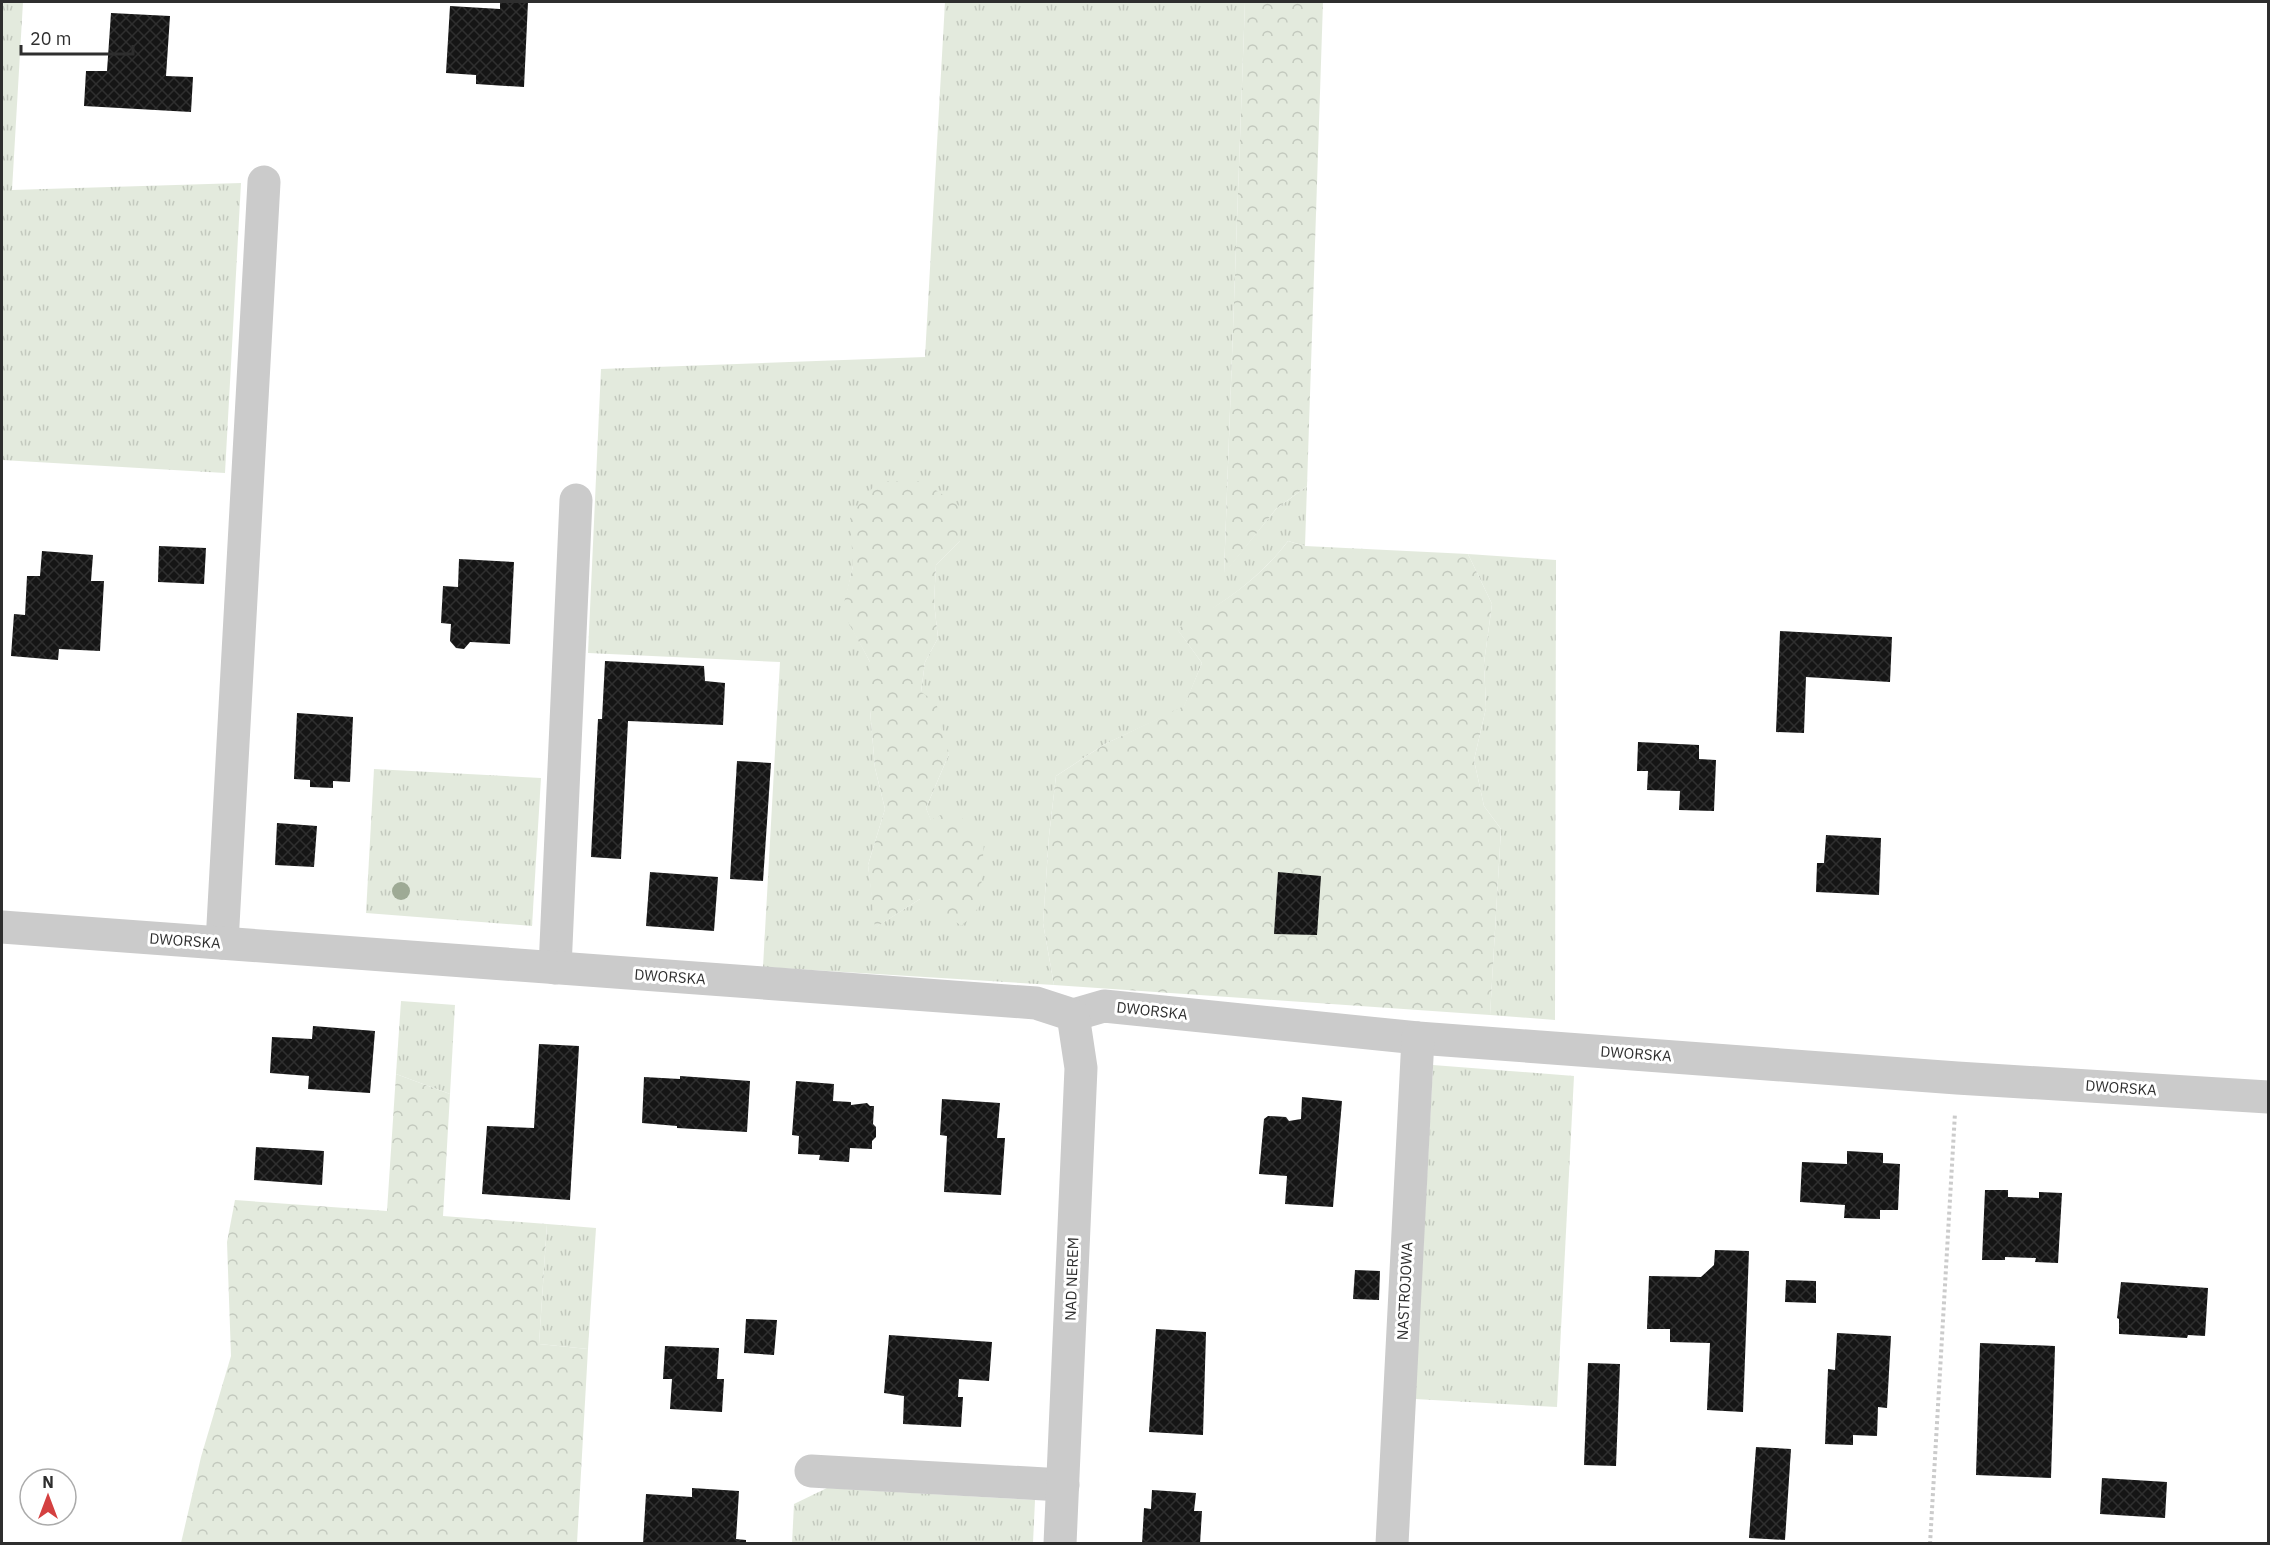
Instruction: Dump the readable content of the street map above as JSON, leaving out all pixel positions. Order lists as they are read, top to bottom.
{
  "streets": {
    "street": ["DWORSKA", "NAD NEREM", "NASTROJOWA"]
  },
  "crossings": [
    ["DWORSKA", "NAD NEREM"],
    ["DWORSKA", "NASTROJOWA"]
  ],
  "scale_bar": "20 m",
  "north": "top"
}
